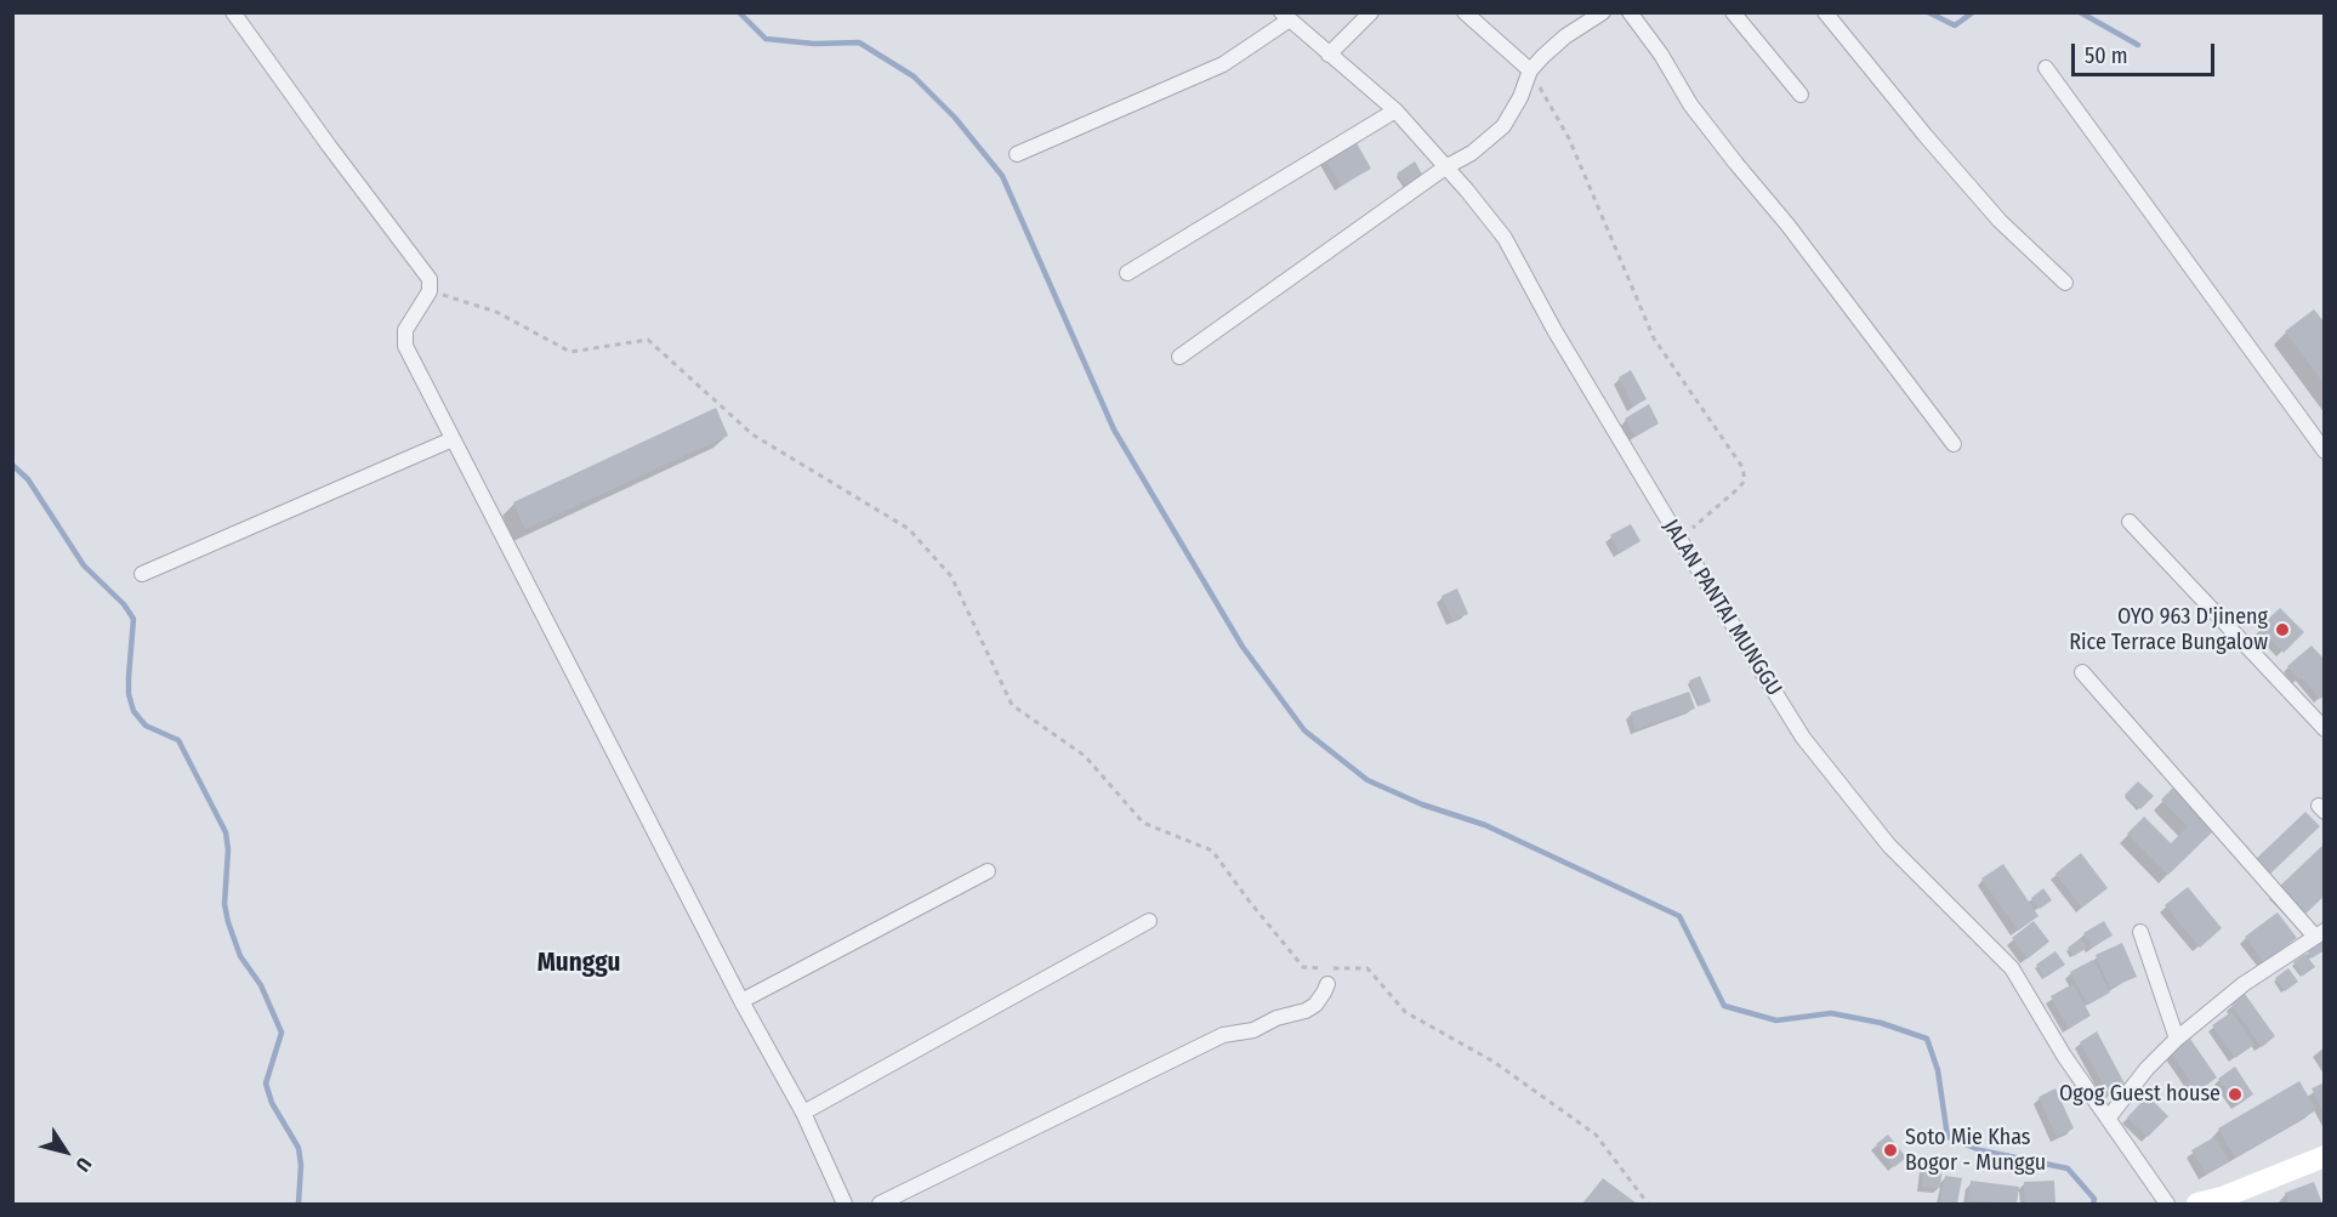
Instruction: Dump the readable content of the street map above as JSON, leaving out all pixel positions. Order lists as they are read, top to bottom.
{
  "streets": {
    "street": ["JALAN PANTAI MUNGGU"]
  },
  "districts": ["Munggu"],
  "places": ["OYO 963 D'jineng Rice Terrace Bungalow", "Ogog Guest house", "Soto Mie Khas Bogor - Munggu"],
  "scale_bar": "50 m",
  "north": "bottom right"
}
